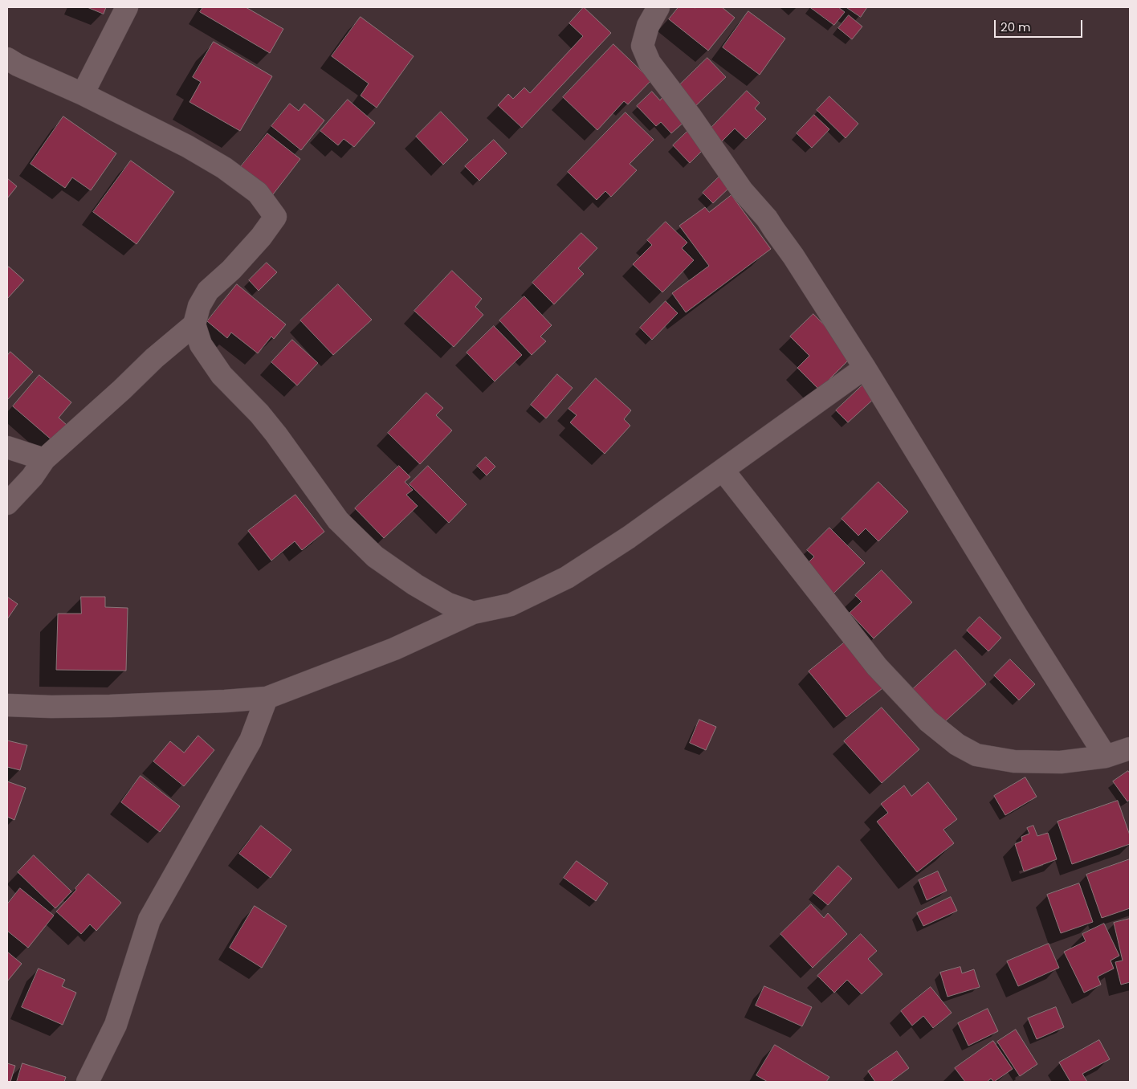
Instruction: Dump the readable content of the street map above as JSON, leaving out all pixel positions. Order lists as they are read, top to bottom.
{
  "scale_bar": "20 m"
}
